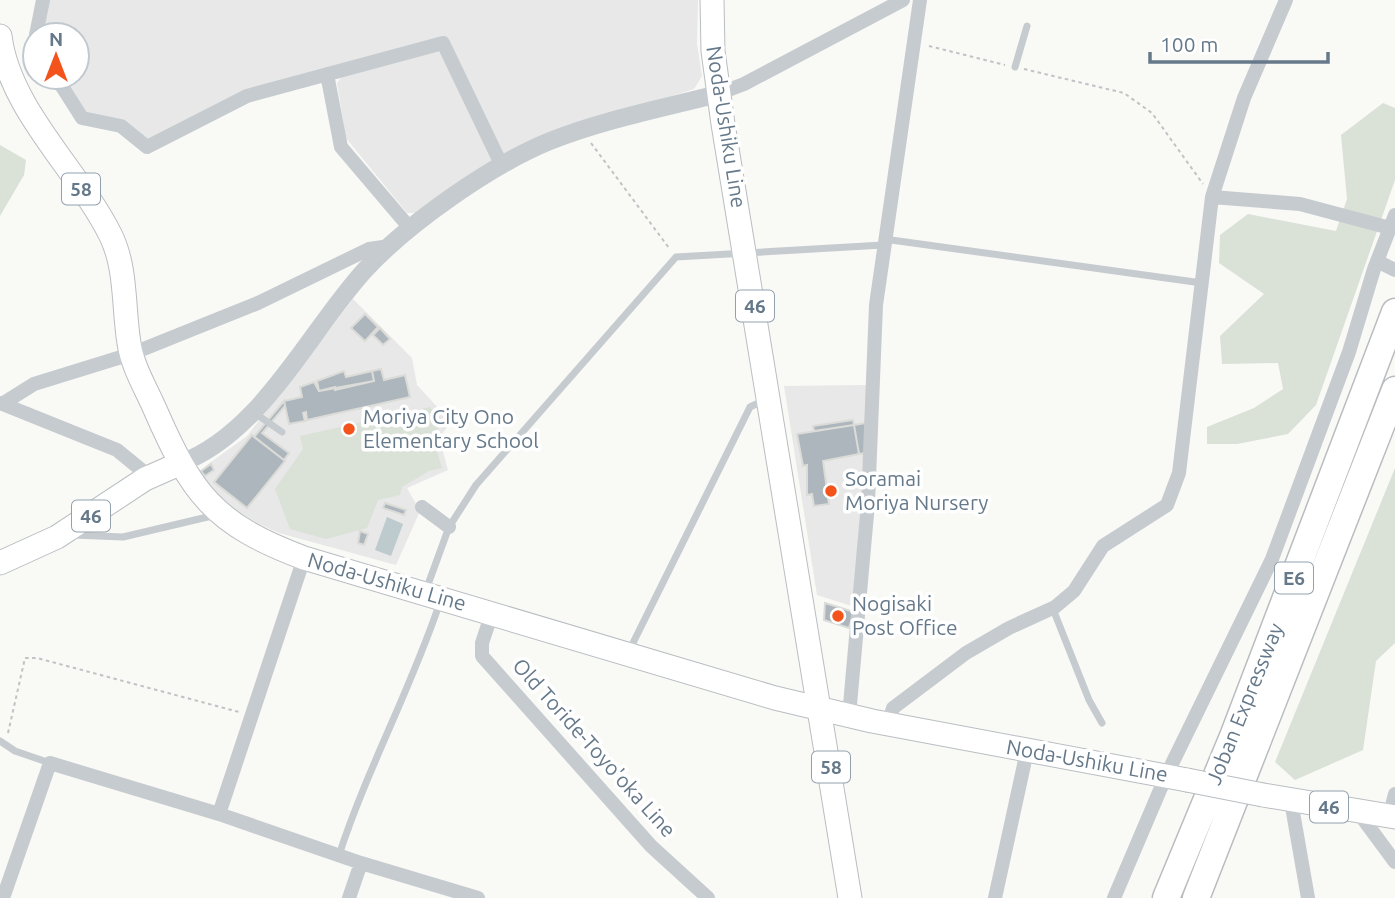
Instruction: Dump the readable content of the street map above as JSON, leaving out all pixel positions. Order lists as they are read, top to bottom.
{
  "streets": {
    "highway": ["E6", "Joban Expressway"],
    "main road": ["Noda-Ushiku Line", "58", "46"],
    "street": ["Old Toride-Toyo'oka Line"]
  },
  "crossings": [
    ["Noda-Ushiku Line", "58"],
    ["Noda-Ushiku Line", "46"],
    ["Noda-Ushiku Line", "Old Toride-Toyo'oka Line"],
    ["58", "46"]
  ],
  "places": ["Moriya City Ono Elementary School", "Soramai Moriya Nursery", "Nogisaki Post Office"],
  "scale_bar": "100 m",
  "north": "top"
}
